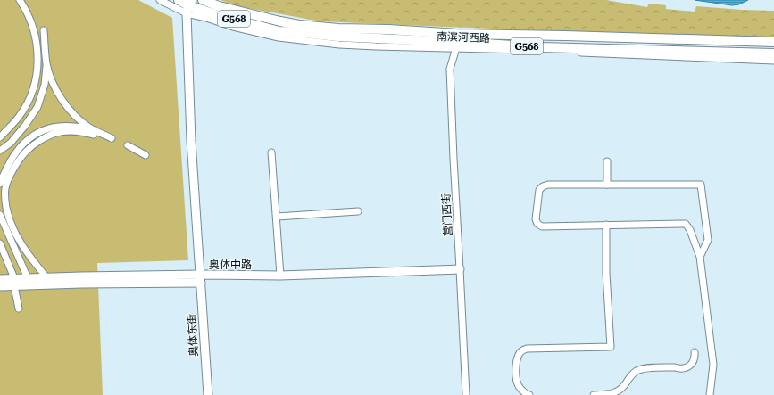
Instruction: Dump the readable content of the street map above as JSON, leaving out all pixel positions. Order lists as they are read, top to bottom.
{
  "streets": {
    "highway": ["G568", "南滨河西路"],
    "main road": ["奥体中路", "奥体东街"],
    "street": ["营门西街"]
  },
  "crossings": [
    ["南滨河西路", "营门西街"],
    ["南滨河西路", "奥体东街"],
    ["营门西街", "奥体中路"],
    ["奥体中路", "奥体东街"]
  ]
}
